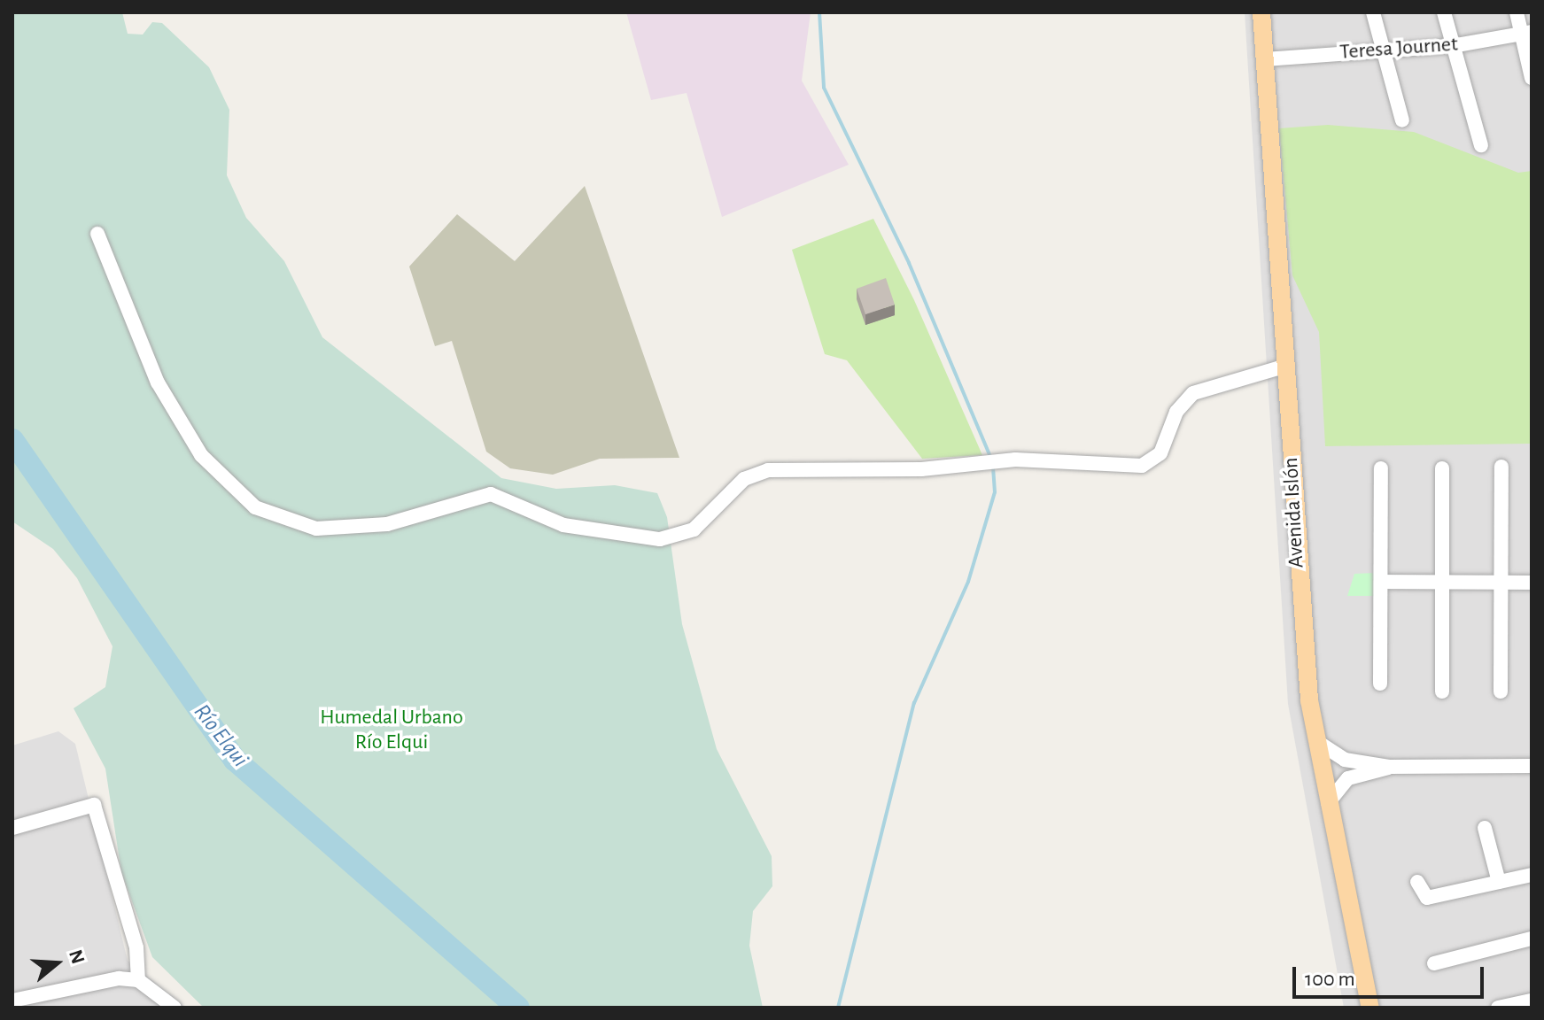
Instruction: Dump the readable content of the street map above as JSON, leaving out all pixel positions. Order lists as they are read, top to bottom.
{
  "streets": {
    "main road": ["Avenida Islón"],
    "street": ["Teresa Journet"]
  },
  "crossings": [
    ["Teresa Journet", "Avenida Islón"]
  ],
  "water": ["Río Elqui"],
  "parks": ["Humedal Urbano Río Elqui"],
  "scale_bar": "100 m",
  "north": "right"
}
